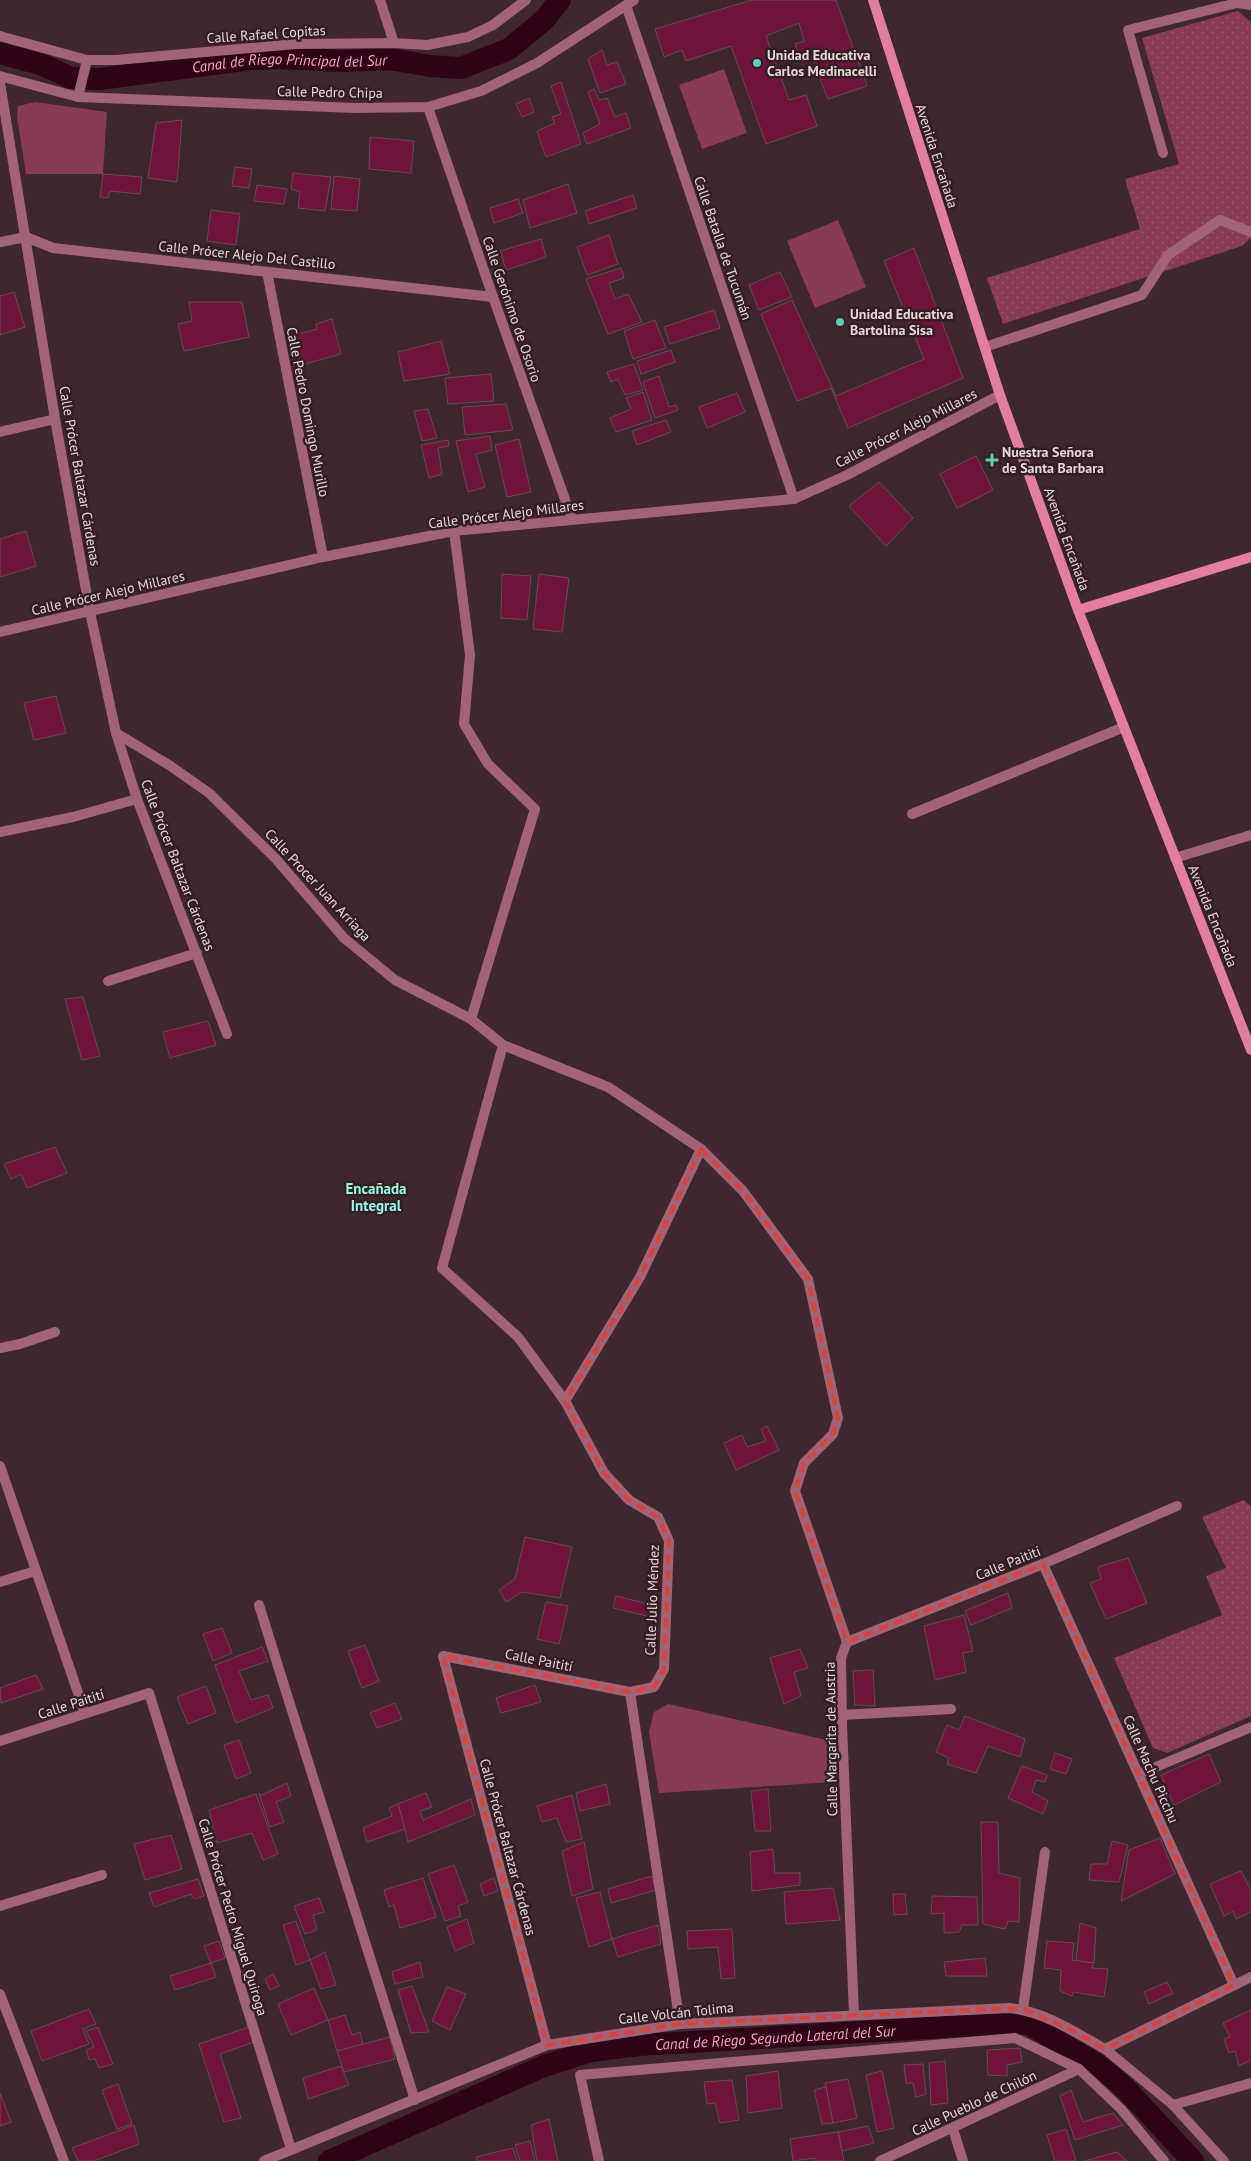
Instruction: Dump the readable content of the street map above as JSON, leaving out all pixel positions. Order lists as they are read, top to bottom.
{
  "streets": {
    "main road": ["Avenida Encañada"],
    "street": [
      "Calle Rafael Copitas",
      "Calle Pedro Chipa",
      "Calle Batalla de Tucumán",
      "Calle Prócer Alejo Del Castillo",
      "Calle Gerónimo de Osorio",
      "Calle Pedro Domingo Murillo",
      "Calle Prócer Alejo Millares",
      "Calle Prócer Baltazar Cárdenas",
      "Calle Procer Juan Arriaga",
      "Calle Paitití",
      "Calle Julio Méndez",
      "Calle Margarita de Austria",
      "Calle Machu Picchu",
      "Calle Prócer Pedro Miguel Quiroga",
      "Calle Volcán Tolima",
      "Calle Pueblo de Chilón"
    ]
  },
  "crossings": [
    ["Calle Pedro Chipa", "Calle Batalla de Tucumán"],
    ["Calle Pedro Chipa", "Calle Gerónimo de Osorio"],
    ["Avenida Encañada", "Calle Prócer Alejo Millares"],
    ["Calle Batalla de Tucumán", "Calle Prócer Alejo Millares"],
    ["Calle Prócer Alejo Del Castillo", "Calle Gerónimo de Osorio"],
    ["Calle Prócer Alejo Del Castillo", "Calle Pedro Domingo Murillo"],
    ["Calle Prócer Alejo Del Castillo", "Calle Prócer Baltazar Cárdenas"],
    ["Calle Gerónimo de Osorio", "Calle Prócer Alejo Millares"],
    ["Calle Pedro Domingo Murillo", "Calle Prócer Alejo Millares"],
    ["Calle Prócer Alejo Millares", "Calle Prócer Baltazar Cárdenas"],
    ["Calle Prócer Baltazar Cárdenas", "Calle Procer Juan Arriaga"],
    ["Calle Prócer Baltazar Cárdenas", "Calle Paitití"],
    ["Calle Prócer Baltazar Cárdenas", "Calle Volcán Tolima"],
    ["Calle Procer Juan Arriaga", "Calle Paitití"],
    ["Calle Procer Juan Arriaga", "Calle Julio Méndez"],
    ["Calle Procer Juan Arriaga", "Calle Margarita de Austria"],
    ["Calle Paitití", "Calle Julio Méndez"],
    ["Calle Paitití", "Calle Margarita de Austria"],
    ["Calle Paitití", "Calle Machu Picchu"],
    ["Calle Paitití", "Calle Prócer Pedro Miguel Quiroga"],
    ["Calle Margarita de Austria", "Calle Volcán Tolima"],
    ["Calle Prócer Pedro Miguel Quiroga", "Calle Volcán Tolima"]
  ],
  "districts": ["Encañada Integral"],
  "water": ["Canal de Riego Principal del Sur", "Canal de Riego Segundo Lateral del Sur"],
  "places": {
    "other": ["Unidad Educativa Carlos Medinacelli", "Unidad Educativa Bartolina Sisa"],
    "health": ["Nuestra Señora de Santa Barbara"]
  }
}
